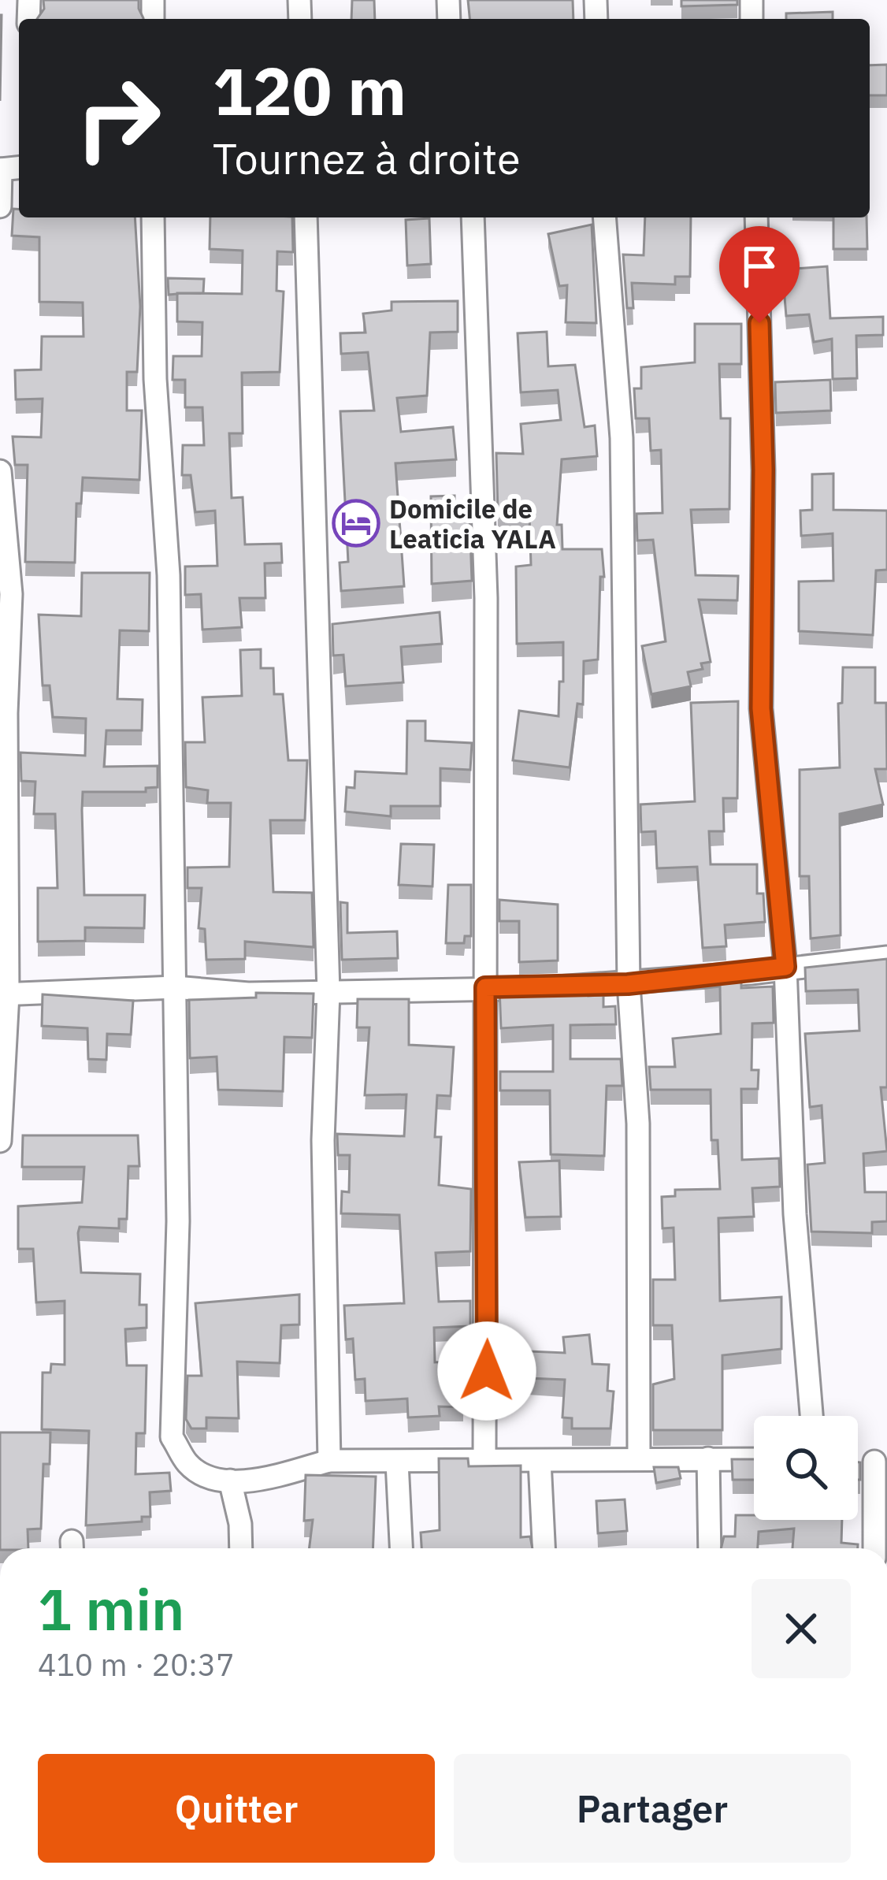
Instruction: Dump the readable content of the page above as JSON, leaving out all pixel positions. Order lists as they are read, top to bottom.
{
  "places": {
    "hotel": ["Domicile de Leaticia YALA"]
  },
  "page": {
    "turn": ["120 m", "Tournez à droite"],
    "heading": ["1 min", "410 m · 20:37"],
    "buttons": ["Quitter", "Partager"]
  }
}
